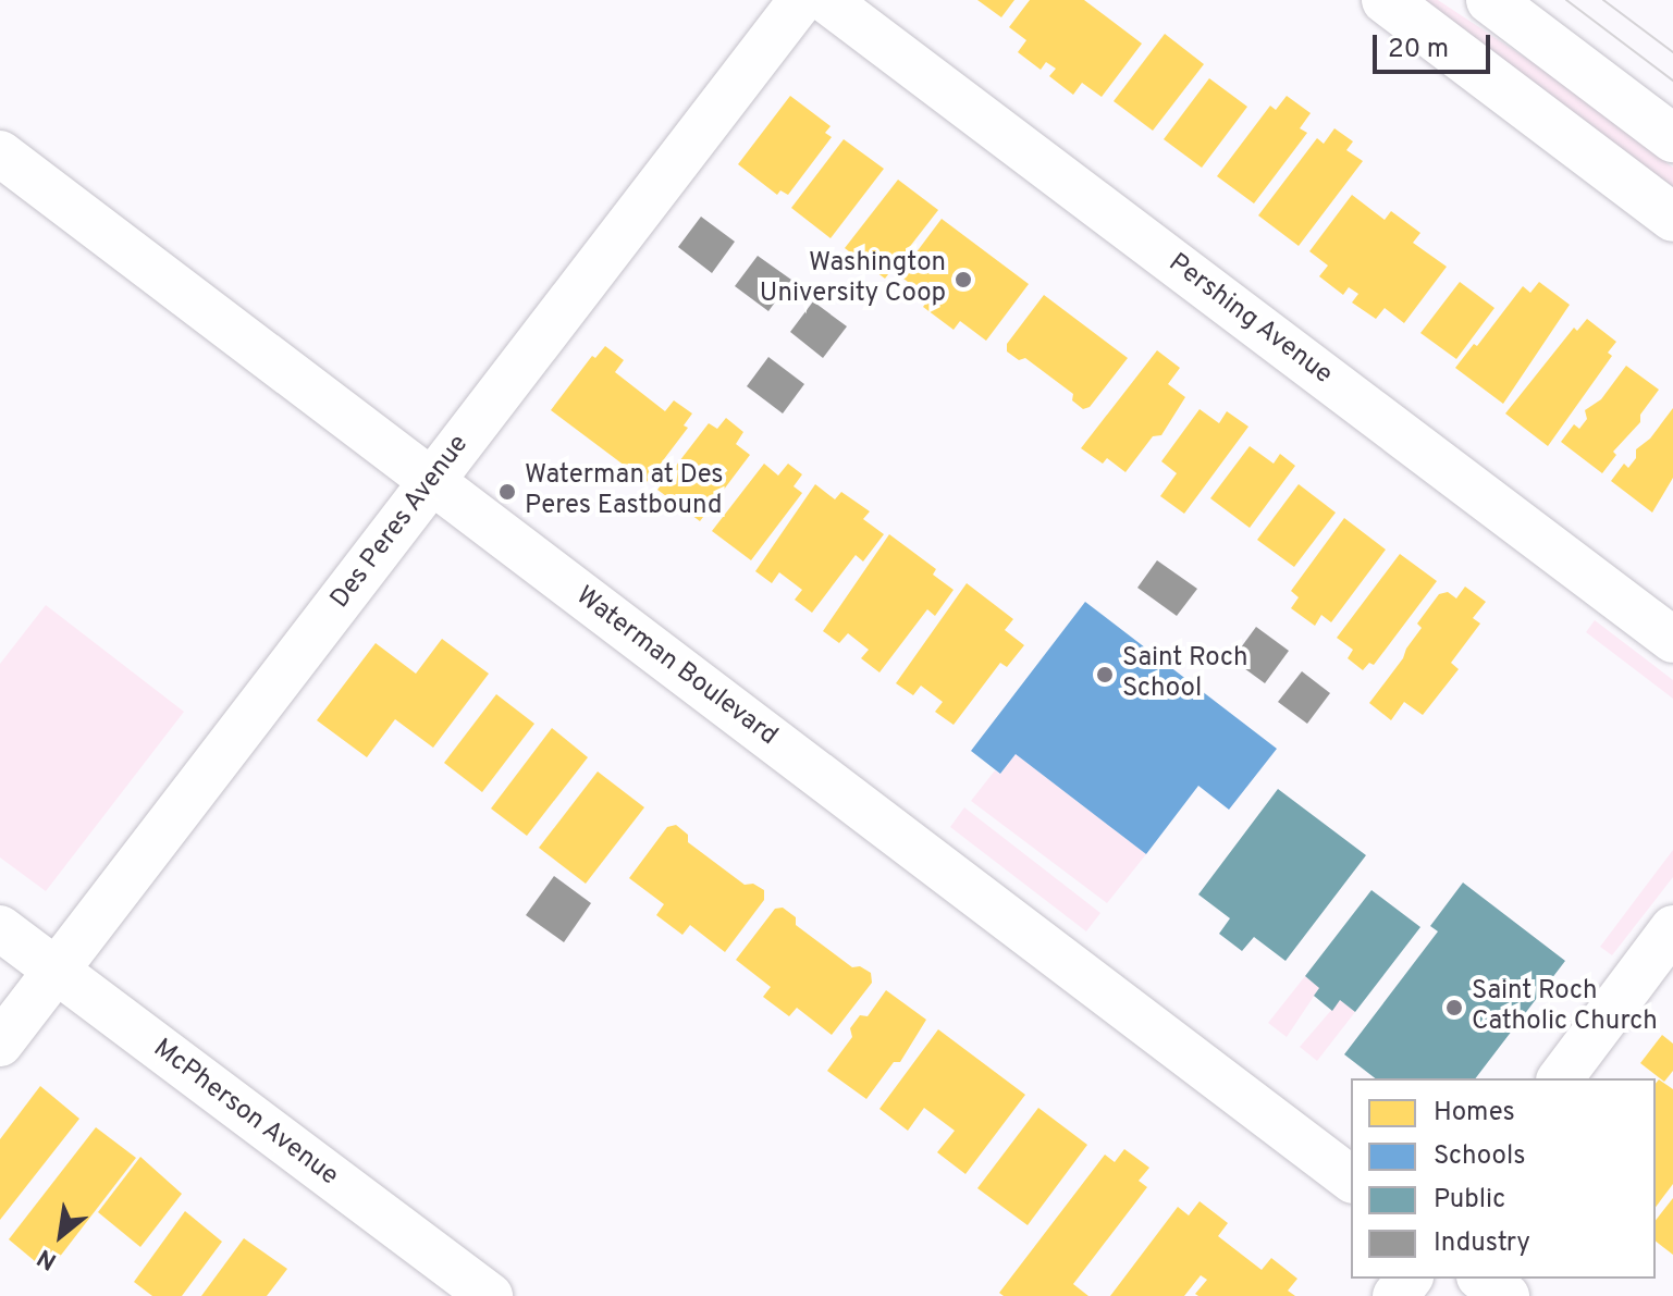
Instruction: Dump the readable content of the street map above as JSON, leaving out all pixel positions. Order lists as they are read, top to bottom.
{
  "streets": {
    "street": [
      "Pershing Avenue",
      "Des Peres Avenue",
      "Waterman Boulevard",
      "McPherson Avenue"
    ]
  },
  "crossings": [
    ["Des Peres Avenue", "Waterman Boulevard"],
    ["Des Peres Avenue", "McPherson Avenue"]
  ],
  "places": [
    "Washington University Coop",
    "Waterman at Des Peres Eastbound",
    "Saint Roch School",
    "Saint Roch Catholic Church"
  ],
  "legend": [
    "Homes",
    "Schools",
    "Public",
    "Industry"
  ],
  "scale_bar": "20 m",
  "north": "bottom left"
}
